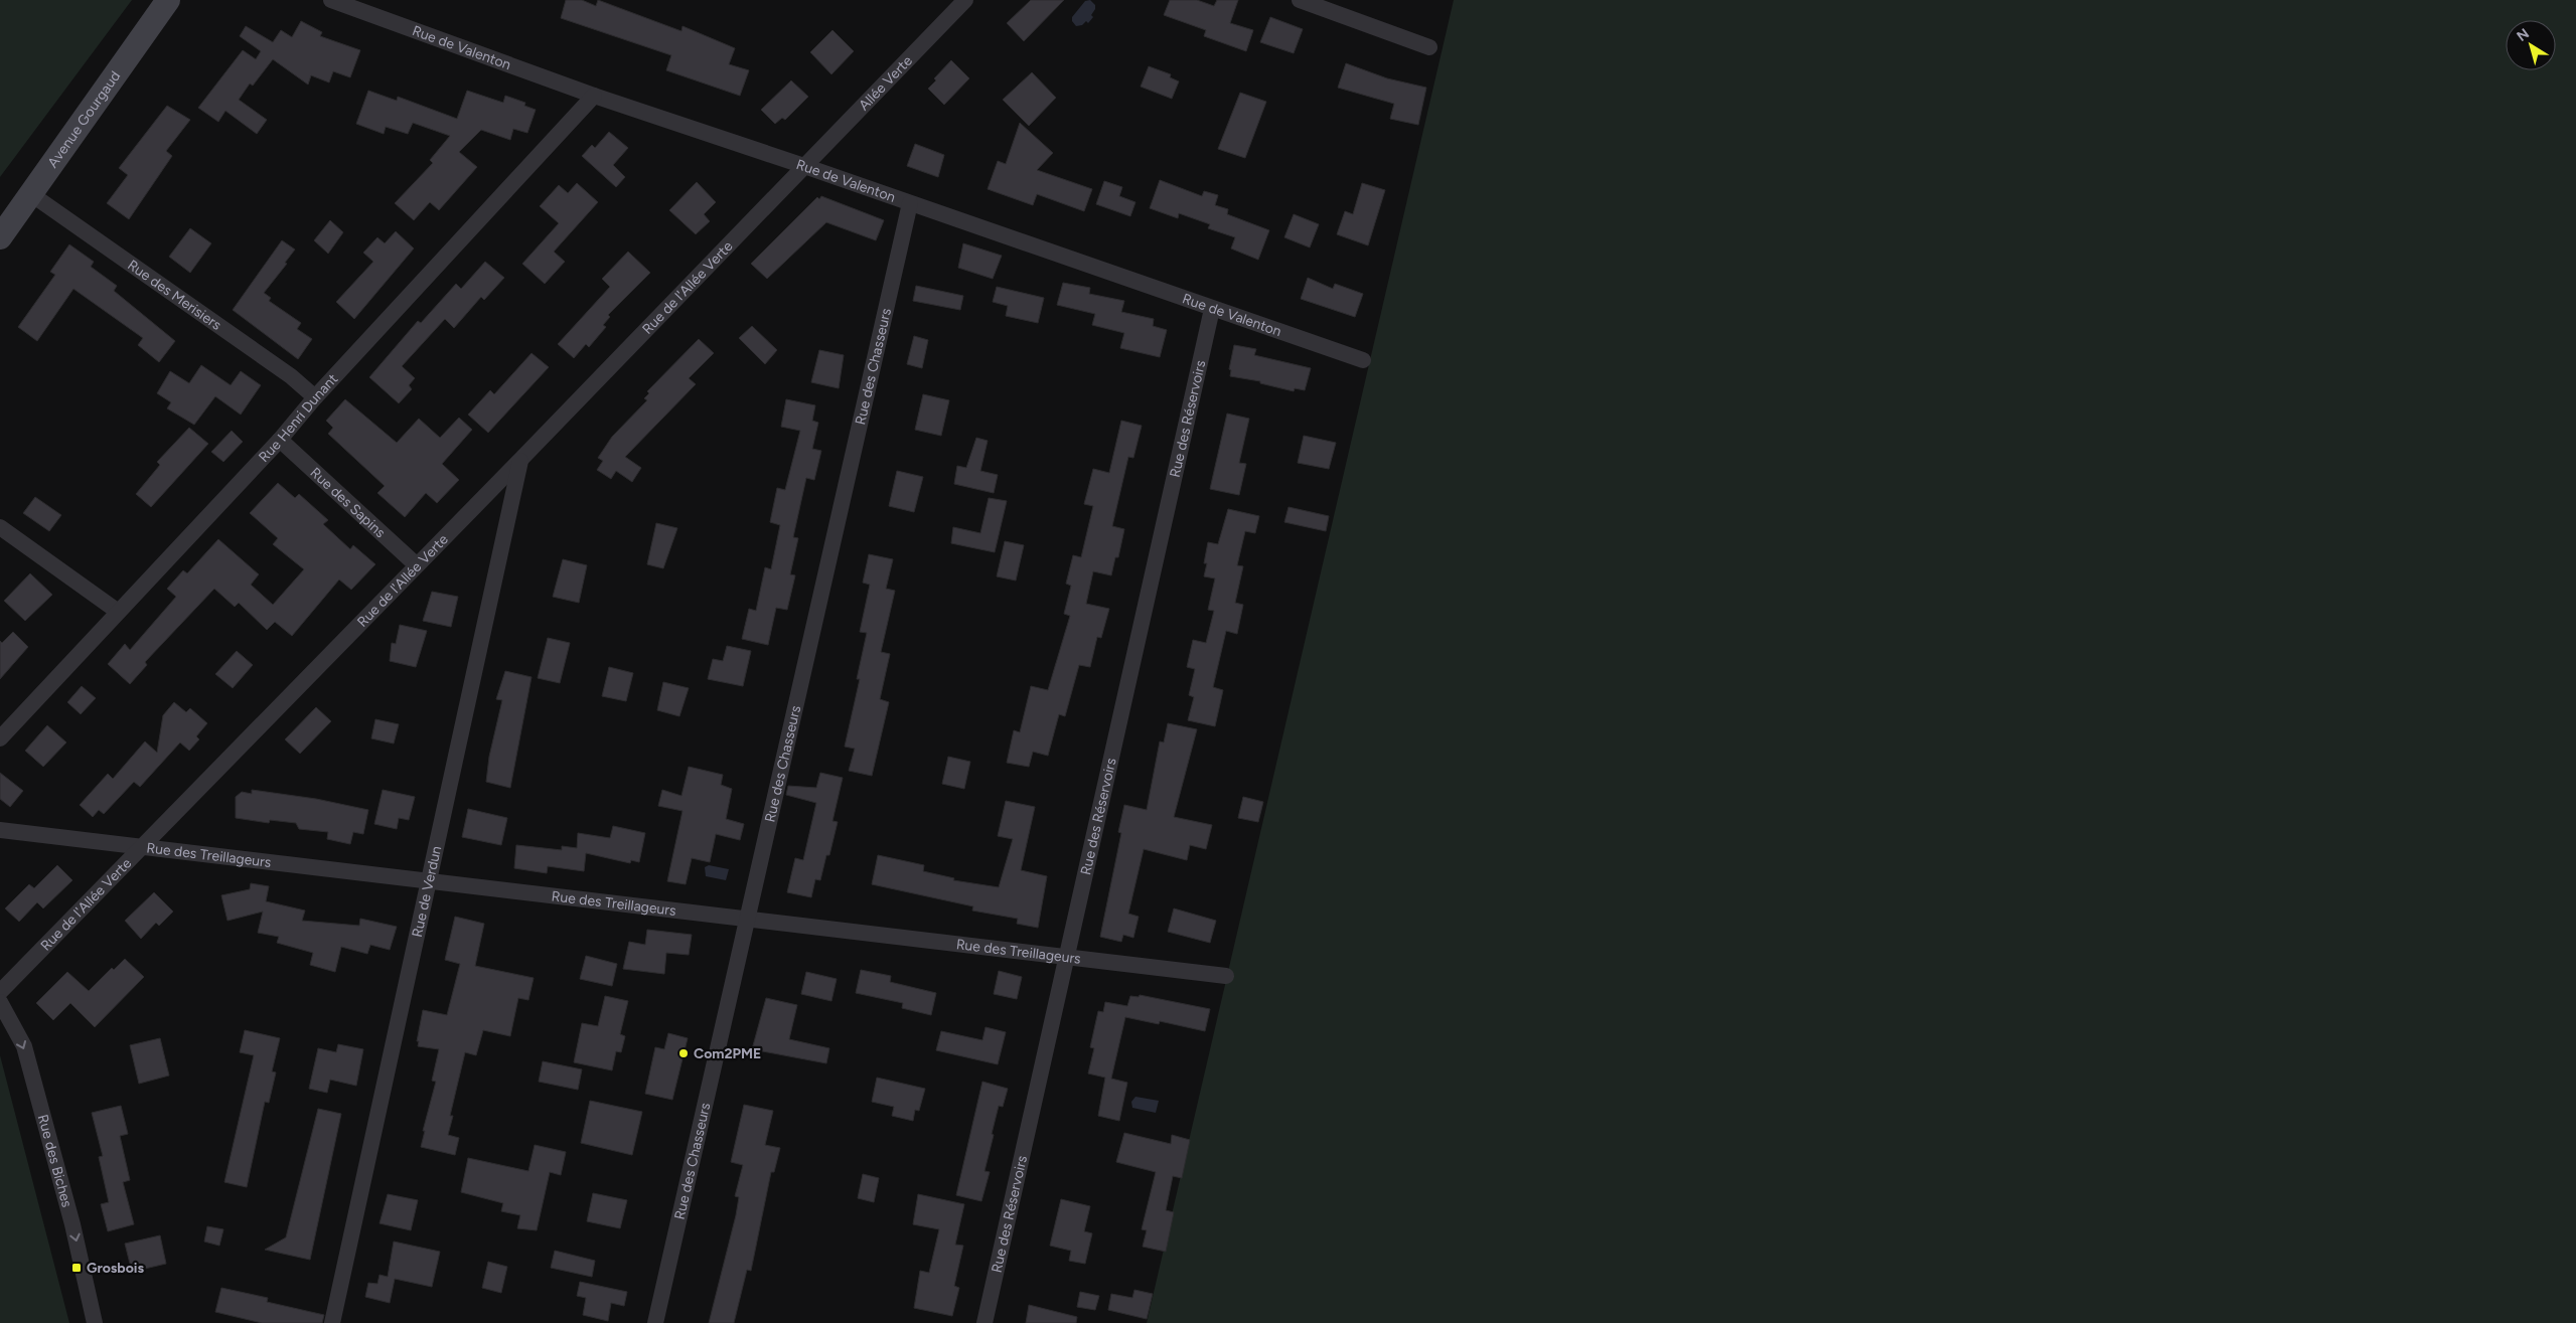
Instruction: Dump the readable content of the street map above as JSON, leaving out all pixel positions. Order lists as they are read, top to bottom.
{
  "streets": {
    "main road": ["Avenue Gourgaud"],
    "street": [
      "Rue de Valenton",
      "Allée Verte",
      "Rue de l'Allée Verte",
      "Rue des Merisiers",
      "Rue des Chasseurs",
      "Rue Henri Dunant",
      "Rue des Réservoirs",
      "Rue des Sapins",
      "Rue des Treillageurs",
      "Rue de Verdun",
      "Rue des Biches"
    ]
  },
  "crossings": [
    ["Rue de Valenton", "Allée Verte"],
    ["Rue de Valenton", "Rue de l'Allée Verte"],
    ["Rue de Valenton", "Rue des Chasseurs"],
    ["Rue de Valenton", "Rue Henri Dunant"],
    ["Rue de Valenton", "Rue des Réservoirs"],
    ["Allée Verte", "Rue de l'Allée Verte"],
    ["Avenue Gourgaud", "Rue des Merisiers"],
    ["Rue de l'Allée Verte", "Rue des Sapins"],
    ["Rue de l'Allée Verte", "Rue des Treillageurs"],
    ["Rue de l'Allée Verte", "Rue de Verdun"],
    ["Rue des Merisiers", "Rue Henri Dunant"],
    ["Rue des Chasseurs", "Rue des Treillageurs"],
    ["Rue Henri Dunant", "Rue des Sapins"],
    ["Rue des Réservoirs", "Rue des Treillageurs"],
    ["Rue des Treillageurs", "Rue de Verdun"]
  ],
  "one_way": ["Rue des Biches"],
  "places": {
    "other": ["Com2PME"],
    "transit": ["Grosbois"]
  },
  "north": "top left"
}
